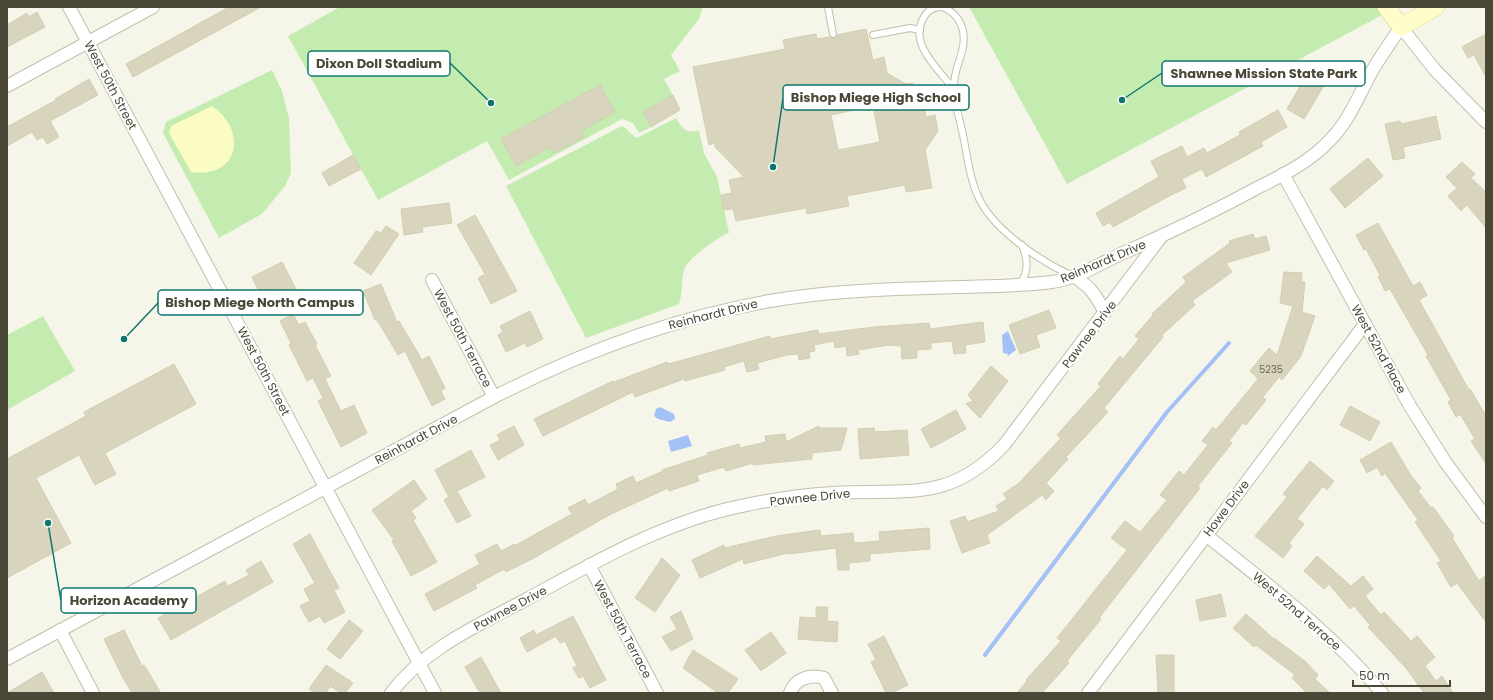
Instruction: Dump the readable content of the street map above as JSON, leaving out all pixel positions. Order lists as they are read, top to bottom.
{
  "streets": {
    "street": [
      "West 50th Street",
      "Reinhardt Drive",
      "Pawnee Drive",
      "West 50th Terrace",
      "West 52nd Place",
      "Howe Drive",
      "West 52nd Terrace"
    ]
  },
  "crossings": [
    ["West 50th Street", "Reinhardt Drive"],
    ["West 50th Street", "Pawnee Drive"],
    ["Reinhardt Drive", "Pawnee Drive"],
    ["Reinhardt Drive", "West 50th Terrace"],
    ["Reinhardt Drive", "West 52nd Place"],
    ["Pawnee Drive", "West 50th Terrace"],
    ["West 52nd Place", "Howe Drive"],
    ["Howe Drive", "West 52nd Terrace"]
  ],
  "places": [
    "Shawnee Mission State Park",
    "Dixon Doll Stadium",
    "Bishop Miege High School",
    "Bishop Miege North Campus",
    "Horizon Academy"
  ],
  "house_numbers": ["5235"],
  "scale_bar": "50 m"
}
